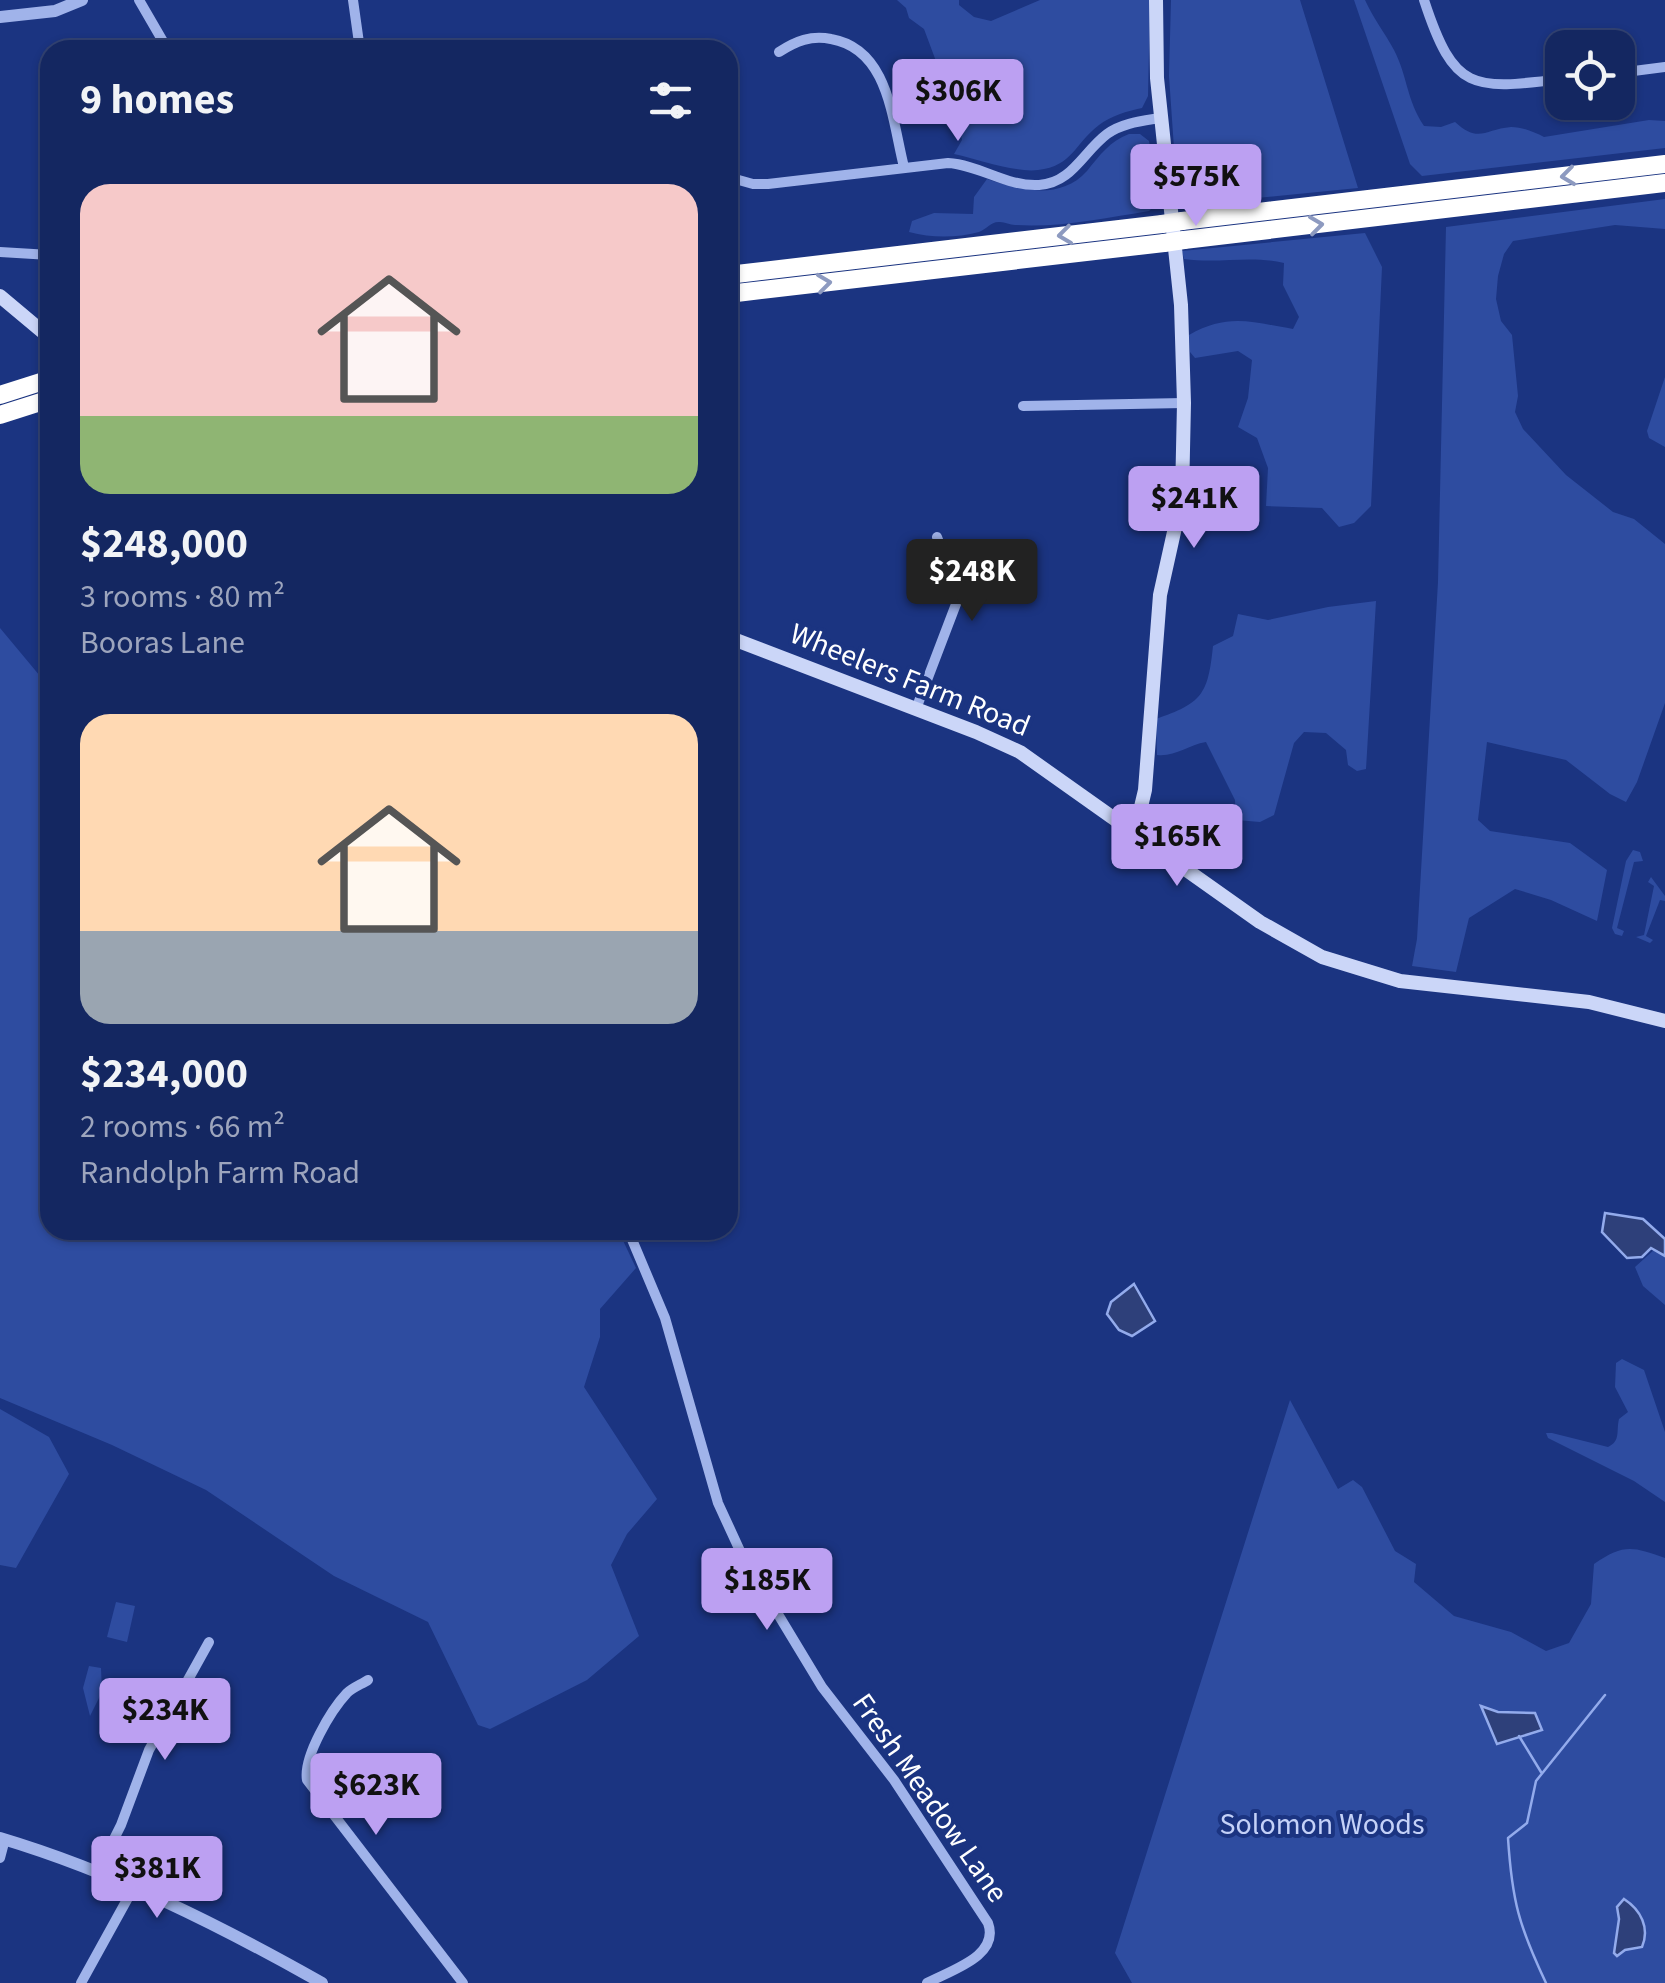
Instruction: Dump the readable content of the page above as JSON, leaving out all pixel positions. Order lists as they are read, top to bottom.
{
  "streets": {
    "main road": ["Wheelers Farm Road"],
    "street": ["Fresh Meadow Lane"]
  },
  "parks": ["Solomon Woods"],
  "page": {
    "heading": "9 homes",
    "price": [
      "$306K",
      "$575K",
      "$241K",
      "$248K",
      "$165K",
      "$185K",
      "$234K",
      "$623K",
      "$381K"
    ],
    "list": [
      {
        "name": "$248,000",
        "note": "3 rooms · 80 m² · Booras Lane"
      },
      {
        "name": "$234,000",
        "note": "2 rooms · 66 m² · Randolph Farm Road"
      }
    ]
  }
}
